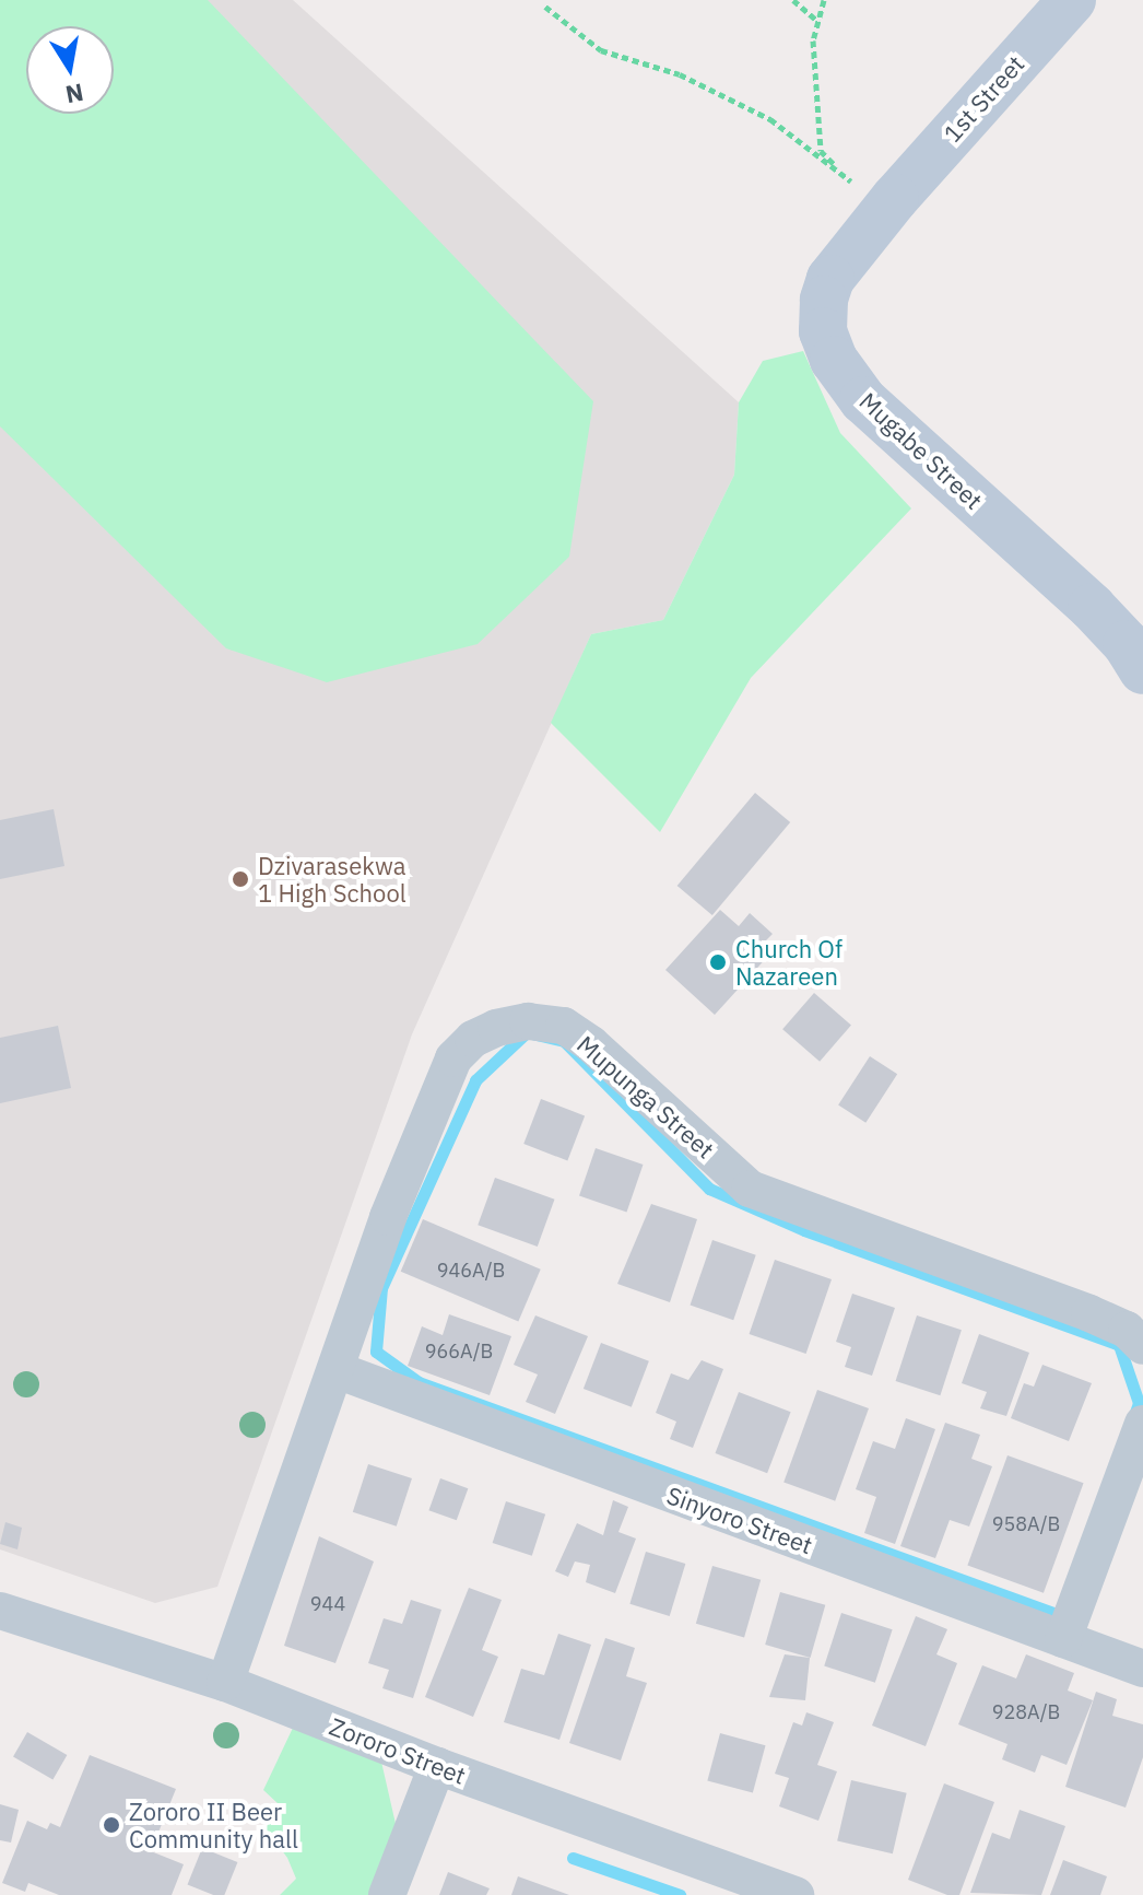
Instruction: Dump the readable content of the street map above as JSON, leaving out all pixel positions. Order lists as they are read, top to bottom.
{
  "streets": {
    "street": [
      "1st Street",
      "Mugabe Street",
      "Mupunga Street",
      "Sinyoro Street",
      "Zororo Street"
    ]
  },
  "crossings": [
    ["1st Street", "Mugabe Street"],
    ["Mupunga Street", "Sinyoro Street"],
    ["Mupunga Street", "Zororo Street"]
  ],
  "places": ["Dzivarasekwa 1 High School", "Church Of Nazareen", "Zororo II Beer Community hall"],
  "house_numbers": [
    "946A/B",
    "966A/B",
    "958A/B",
    "944",
    "928A/B"
  ],
  "north": "bottom"
}
